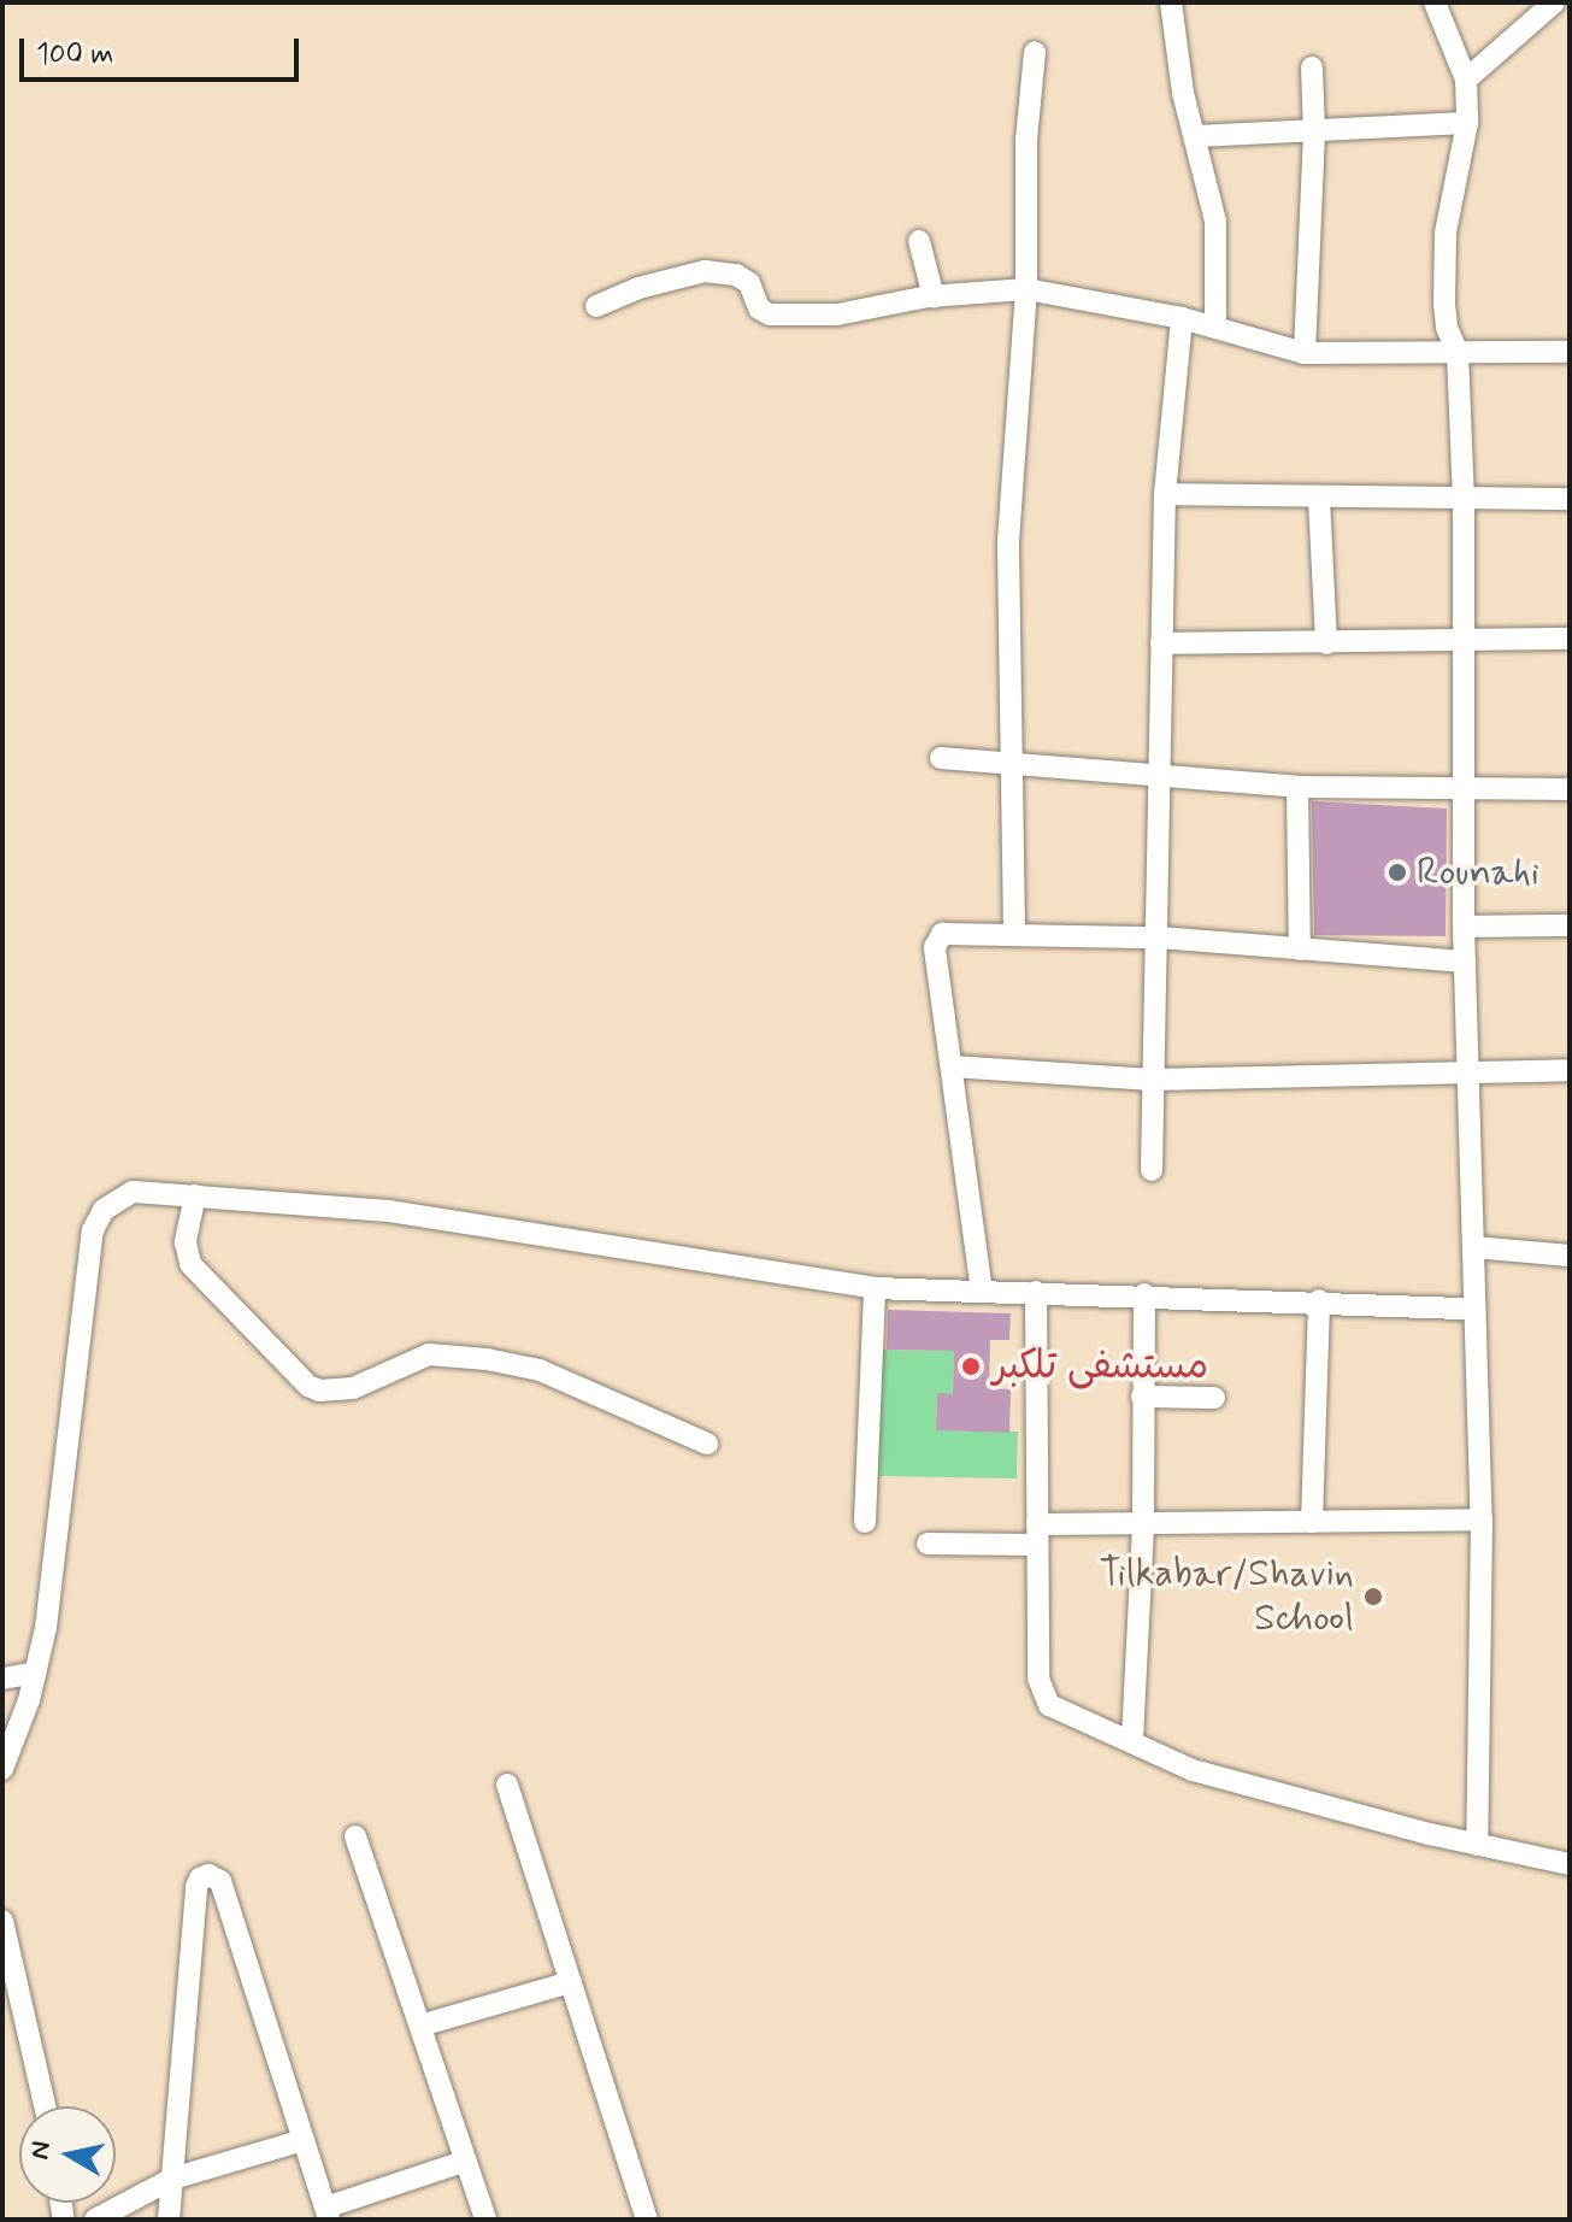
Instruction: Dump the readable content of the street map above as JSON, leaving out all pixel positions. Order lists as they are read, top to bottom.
{
  "places": ["Rounahi", "مستشفى تلكبر", "Tilkabar/Shavin School"],
  "scale_bar": "100 m",
  "north": "left"
}
